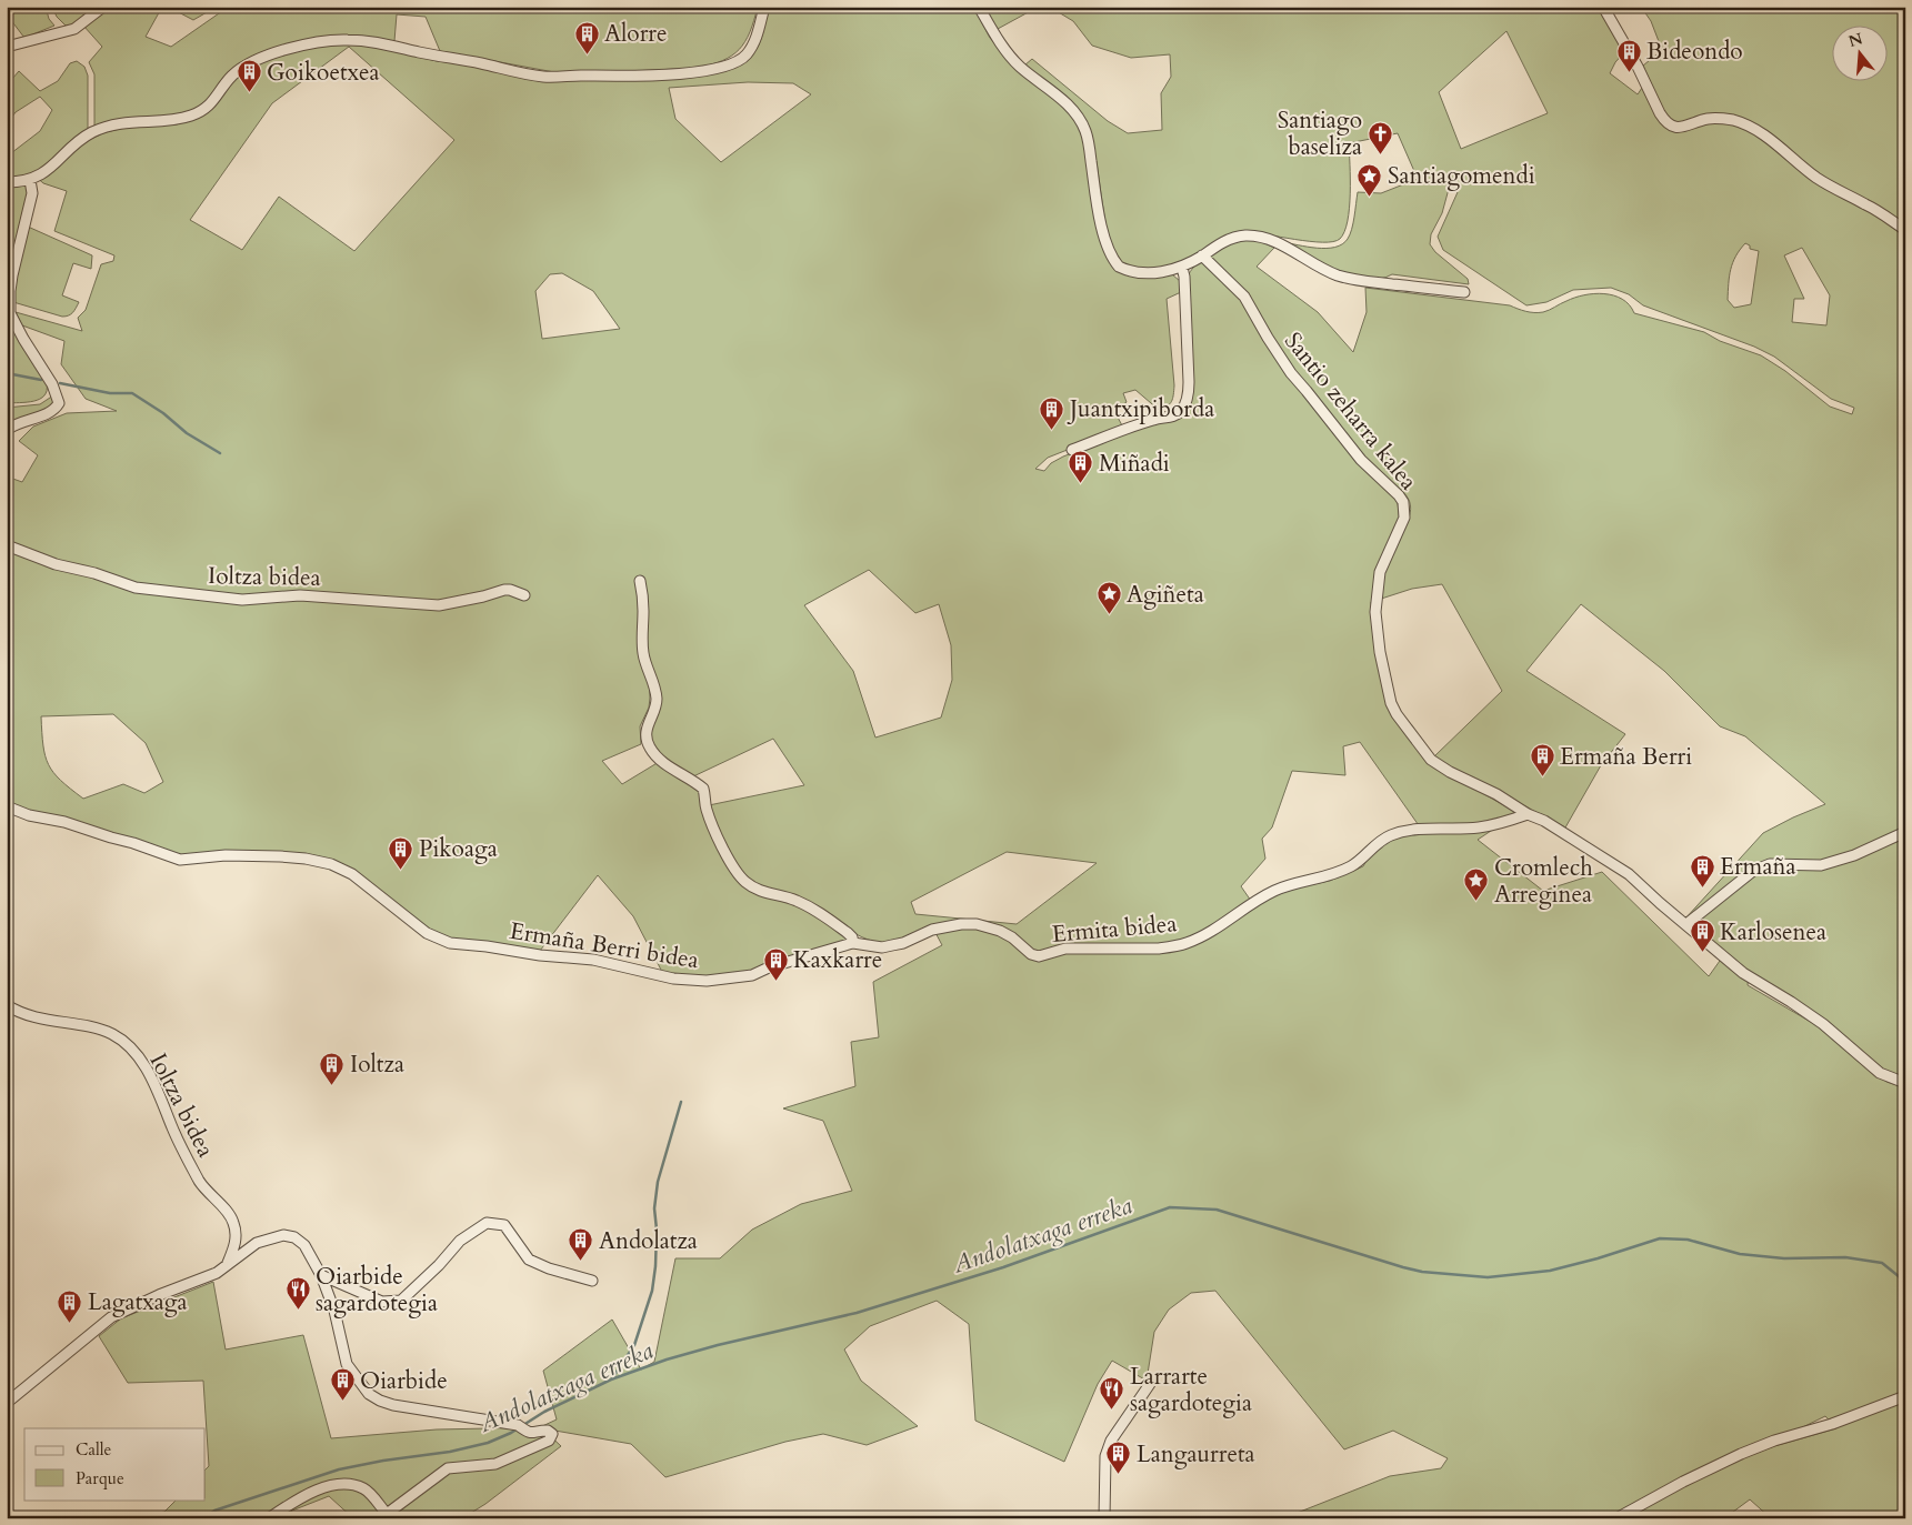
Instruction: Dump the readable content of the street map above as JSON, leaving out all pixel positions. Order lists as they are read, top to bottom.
{
  "streets": {
    "street": [
      "Santio zeharra kalea",
      "Ioltza bidea",
      "Ermita bidea",
      "Ermaña Berri bidea"
    ]
  },
  "crossings": [
    ["Santio zeharra kalea", "Ermita bidea"],
    ["Ermita bidea", "Ermaña Berri bidea"]
  ],
  "water": ["Andolatxaga erreka"],
  "places": {
    "building": [
      "Alorre",
      "Bideondo",
      "Goikoetxea",
      "Juantxipiborda",
      "Miñadi",
      "Ermaña Berri",
      "Pikoaga",
      "Ermaña",
      "Karlosenea",
      "Kaxkarre",
      "Ioltza",
      "Andolatza",
      "Lagatxaga",
      "Oiarbide",
      "Langaurreta"
    ],
    "church": ["Santiago baseliza"],
    "place": ["Santiagomendi", "Agiñeta", "Cromlech Arreginea"],
    "restaurant": ["Oiarbide sagardotegia", "Larrarte sagardotegia"]
  },
  "legend": ["Calle", "Parque"],
  "north": "top"
}
